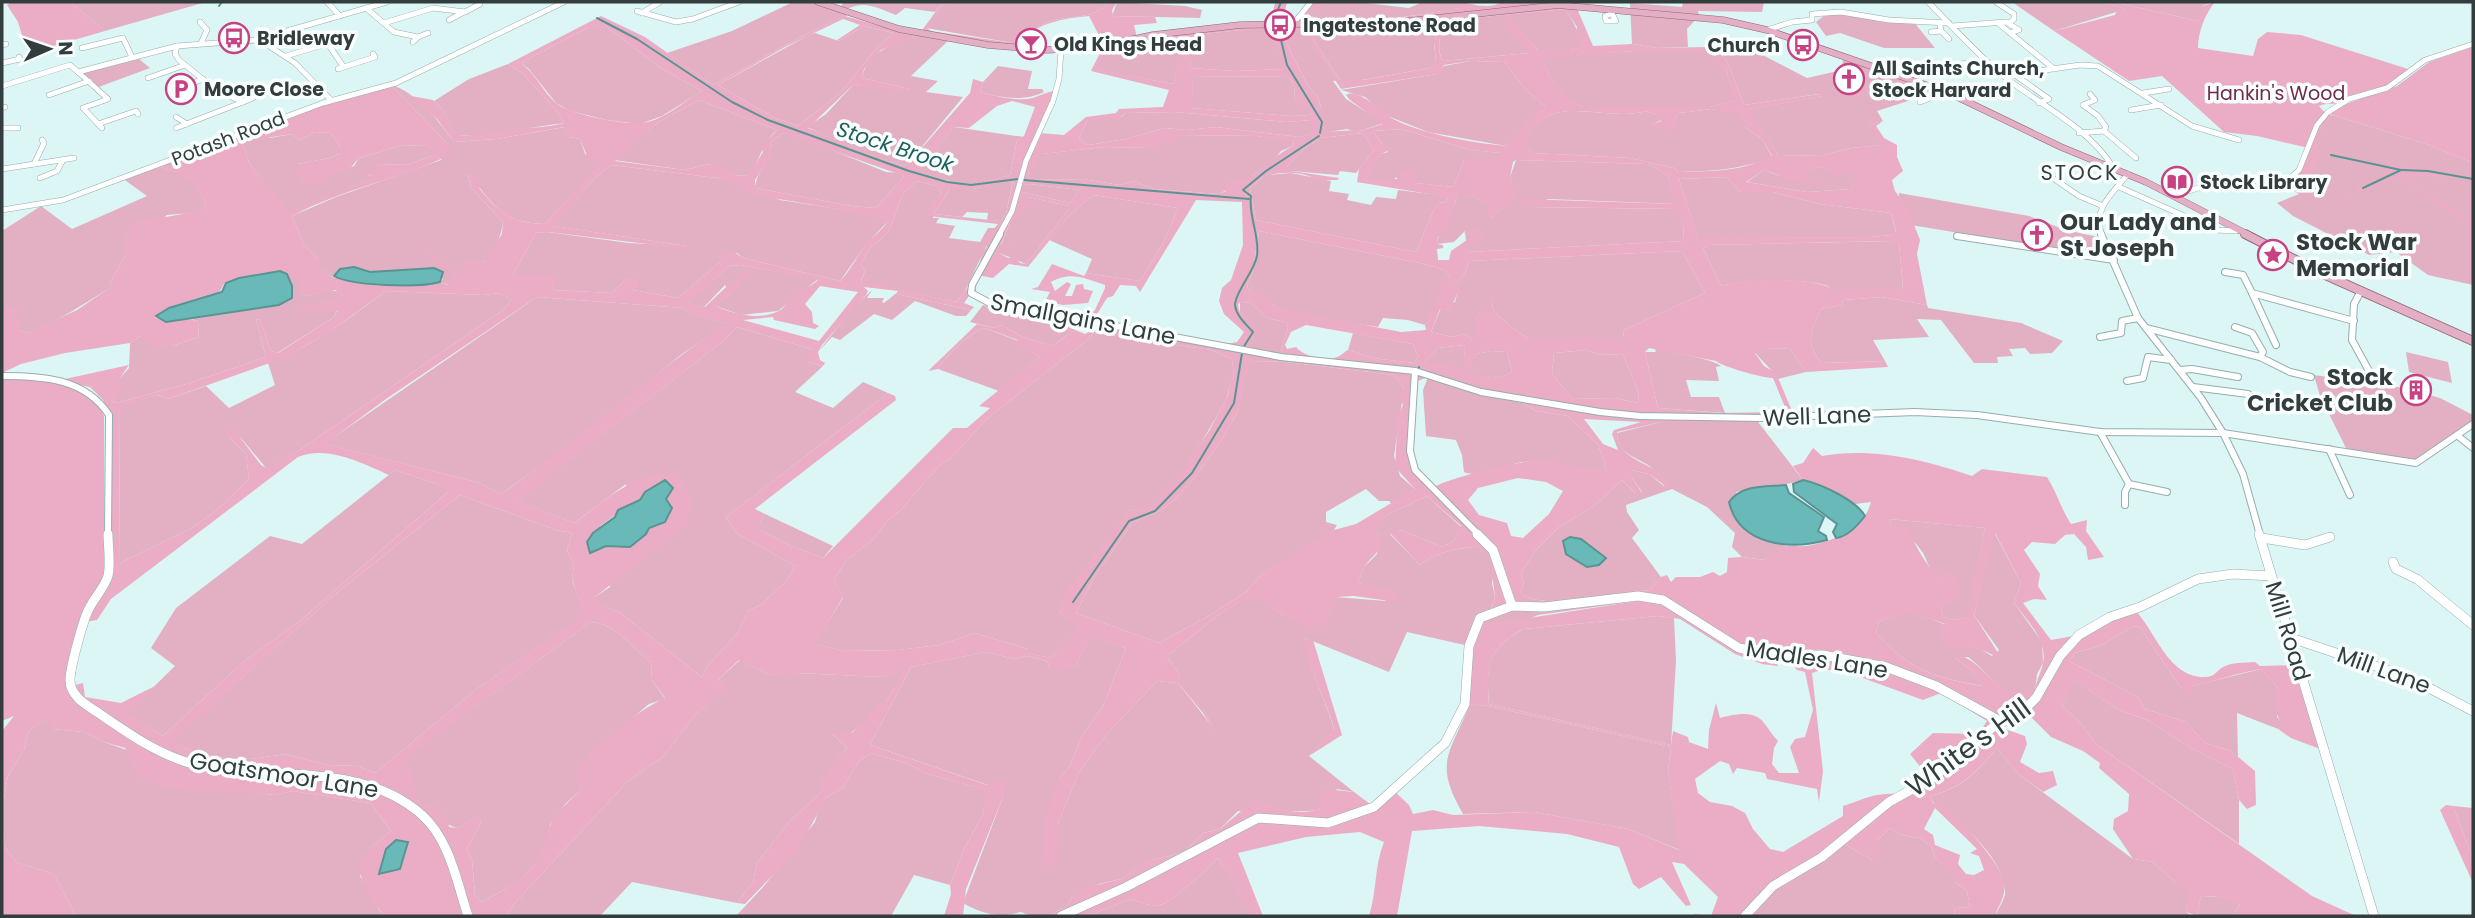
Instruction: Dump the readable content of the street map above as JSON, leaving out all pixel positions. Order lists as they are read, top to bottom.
{
  "streets": {
    "street": [
      "Potash Road",
      "Smallgains Lane",
      "Well Lane",
      "Mill Road",
      "Madles Lane",
      "Mill Lane",
      "White's Hill",
      "Goatsmoor Lane"
    ]
  },
  "crossings": [
    ["Smallgains Lane", "Well Lane"],
    ["Well Lane", "Mill Road"],
    ["Mill Road", "Mill Lane"],
    ["Mill Road", "White's Hill"],
    ["Madles Lane", "White's Hill"]
  ],
  "districts": ["STOCK"],
  "water": ["Stock Brook"],
  "parks": ["Hankin's Wood"],
  "places": {
    "bus stop": ["Ingatestone Road", "Bridleway", "Church"],
    "bar": ["Old Kings Head"],
    "church": ["All Saints Church, Stock Harvard", "Our Lady and St Joseph"],
    "parking": ["Moore Close"],
    "library": ["Stock Library"],
    "place": ["Stock War Memorial"],
    "building": ["Stock Cricket Club"]
  },
  "north": "right"
}
